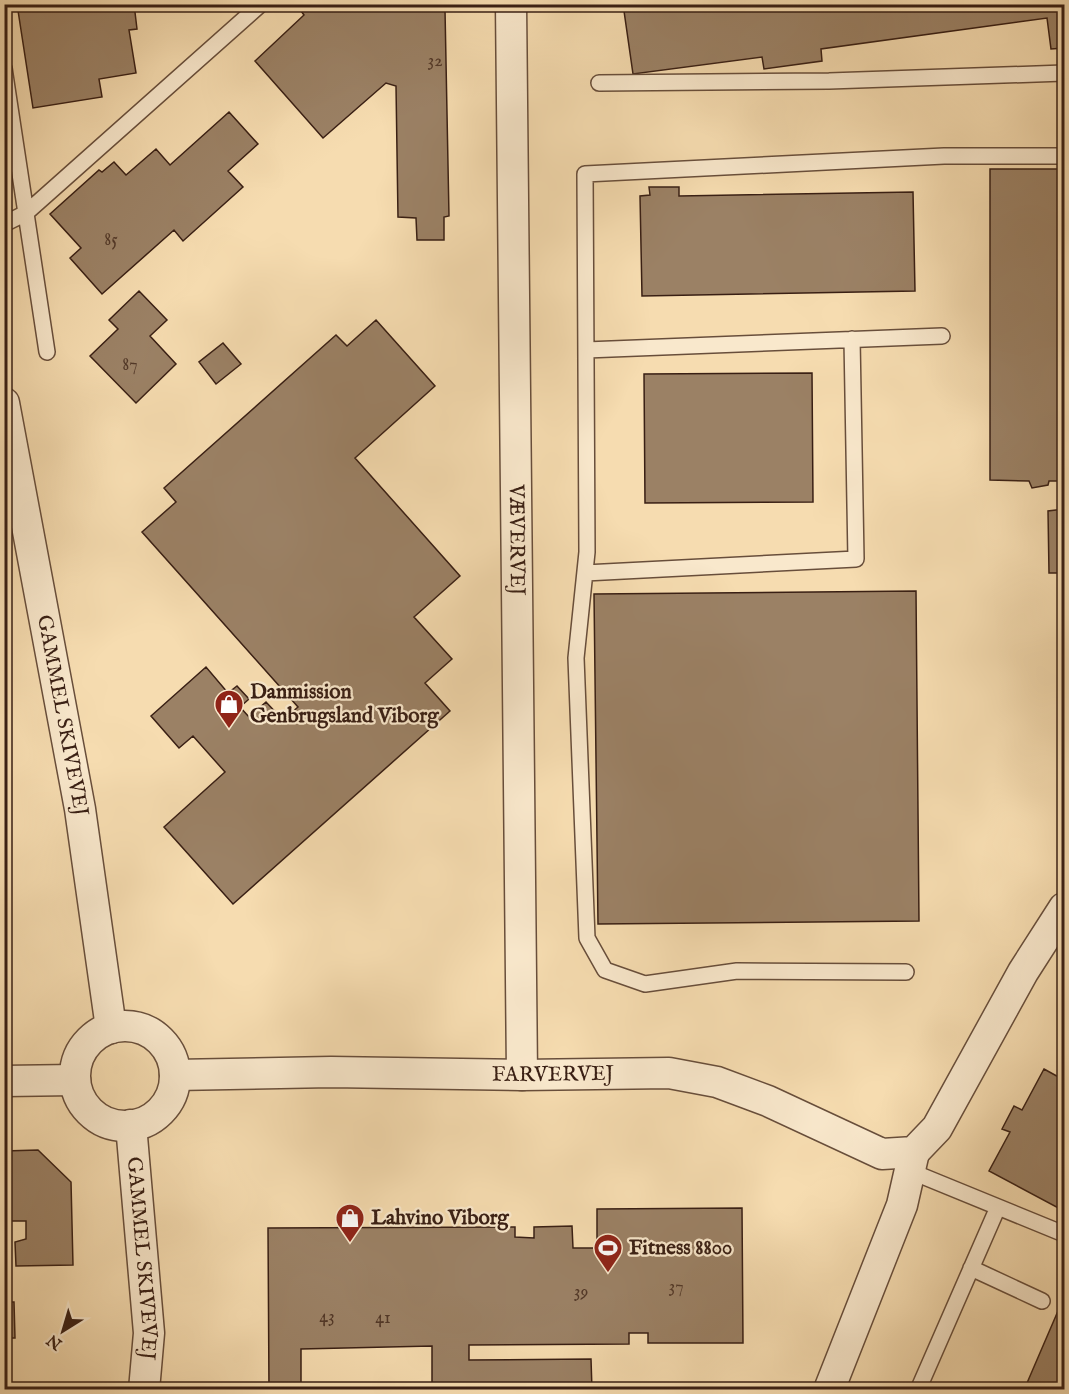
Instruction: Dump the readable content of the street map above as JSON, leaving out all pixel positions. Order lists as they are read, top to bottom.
{
  "streets": {
    "street": ["VÆVERVEJ", "GAMMEL SKIVEVEJ", "FARVERVEJ"]
  },
  "crossings": [
    ["VÆVERVEJ", "FARVERVEJ"],
    ["GAMMEL SKIVEVEJ", "FARVERVEJ"]
  ],
  "places": {
    "shop": ["Danmission Genbrugsland Viborg", "Lahvino Viborg"],
    "sports": ["Fitness 8800"]
  },
  "house_numbers": [
    "32",
    "85",
    "87",
    "37",
    "39",
    "43",
    "41"
  ],
  "north": "bottom left"
}
